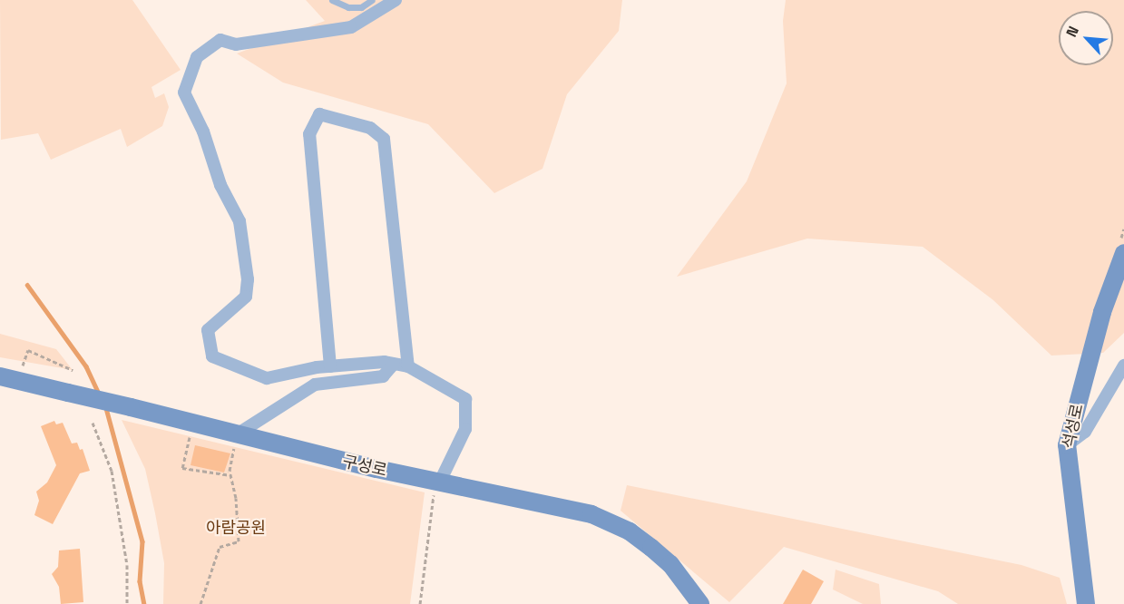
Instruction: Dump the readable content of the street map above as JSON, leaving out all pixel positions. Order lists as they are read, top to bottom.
{
  "streets": {
    "street": ["석성로", "구성로"]
  },
  "parks": ["아람공원"],
  "north": "top left"
}
